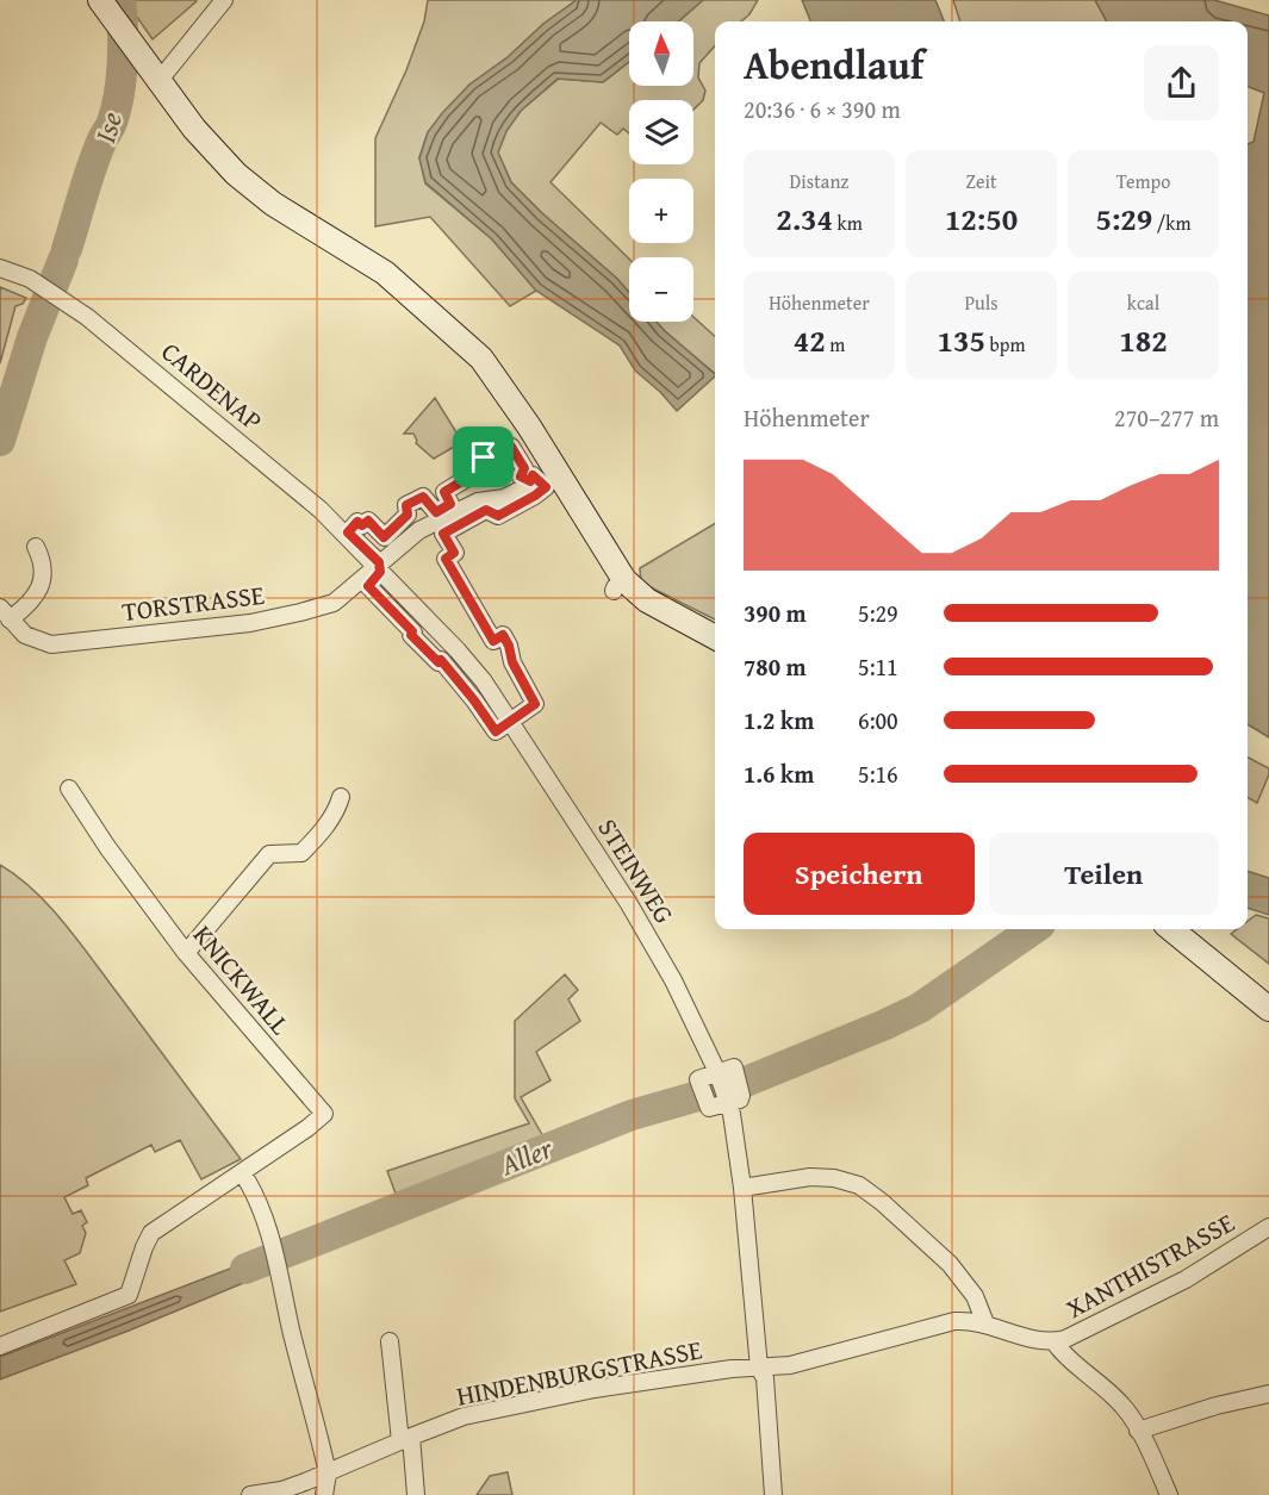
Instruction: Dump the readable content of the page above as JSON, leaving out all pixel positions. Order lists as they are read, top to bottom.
{
  "streets": {
    "street": [
      "CARDENAP",
      "TORSTRASSE",
      "STEINWEG",
      "KNICKWALL",
      "XANTHISTRASSE",
      "HINDENBURGSTRASSE"
    ]
  },
  "crossings": [
    ["CARDENAP", "TORSTRASSE"],
    ["CARDENAP", "STEINWEG"],
    ["TORSTRASSE", "STEINWEG"],
    ["XANTHISTRASSE", "HINDENBURGSTRASSE"]
  ],
  "water": ["Ise", "Aller"],
  "north": "top",
  "page": {
    "map_buttons": ["+", "−"],
    "heading": ["Abendlauf", "20:36 · 6 × 390 m"],
    "stats": [
      ["Distanz", "2.34 km"],
      ["Zeit", "12:50"],
      ["Tempo", "5:29 /km"],
      ["Höhenmeter", "42 m"],
      ["Puls", "135 bpm"],
      ["kcal", "182"]
    ],
    "chart": ["Höhenmeter", "270–277 m"],
    "list": [
      {
        "name": "390 m",
        "note": "5:29"
      },
      {
        "name": "780 m",
        "note": "5:11"
      },
      {
        "name": "1.2 km",
        "note": "6:00"
      },
      {
        "name": "1.6 km",
        "note": "5:16"
      }
    ],
    "buttons": ["Speichern", "Teilen"]
  }
}
